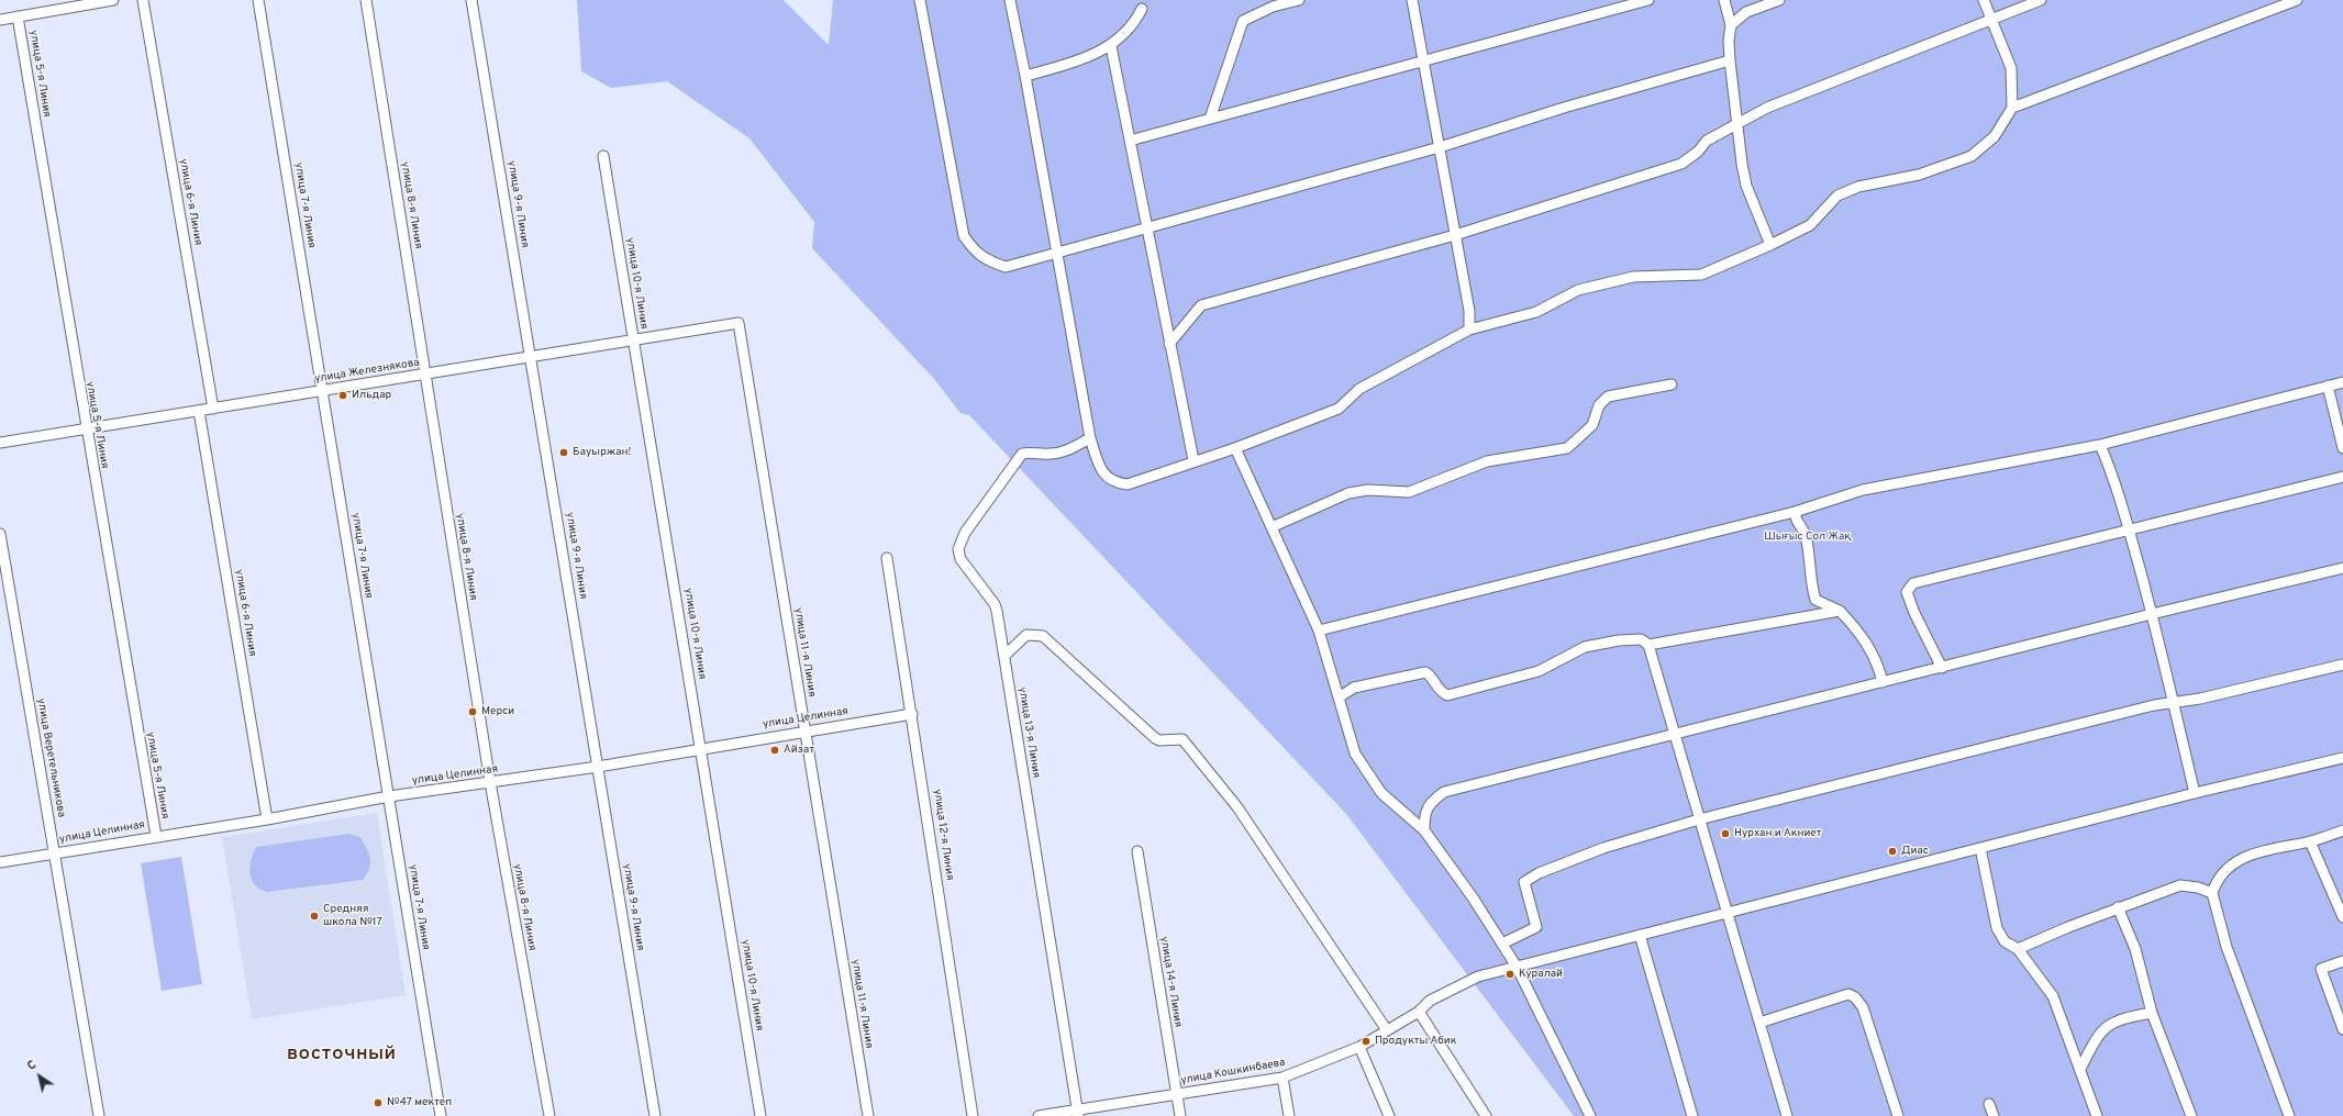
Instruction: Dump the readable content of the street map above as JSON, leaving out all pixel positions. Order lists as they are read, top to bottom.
{
  "streets": {
    "street": [
      "улица 5-я Линия",
      "улица 6-я Линия",
      "улица 9-я Линия",
      "улица 7-я Линия",
      "улица 8-я Линия",
      "улица 10-я Линия",
      "улица Железнякова",
      "улица 11-я Линия",
      "улица Целинная",
      "улица 13-я Линия",
      "улица Веретельникова",
      "улица 12-я Линия",
      "улица 14-я Линия",
      "улица Кошкинбаева"
    ]
  },
  "crossings": [
    ["улица 5-я Линия", "улица Железнякова"],
    ["улица 5-я Линия", "улица Целинная"],
    ["улица 6-я Линия", "улица Железнякова"],
    ["улица 6-я Линия", "улица Целинная"],
    ["улица 9-я Линия", "улица Железнякова"],
    ["улица 9-я Линия", "улица Целинная"],
    ["улица 7-я Линия", "улица Железнякова"],
    ["улица 7-я Линия", "улица Целинная"],
    ["улица 8-я Линия", "улица Железнякова"],
    ["улица 8-я Линия", "улица Целинная"],
    ["улица 10-я Линия", "улица Железнякова"],
    ["улица 10-я Линия", "улица Целинная"],
    ["улица Железнякова", "улица 11-я Линия"],
    ["улица 11-я Линия", "улица Целинная"],
    ["улица Целинная", "улица Веретельникова"],
    ["улица Целинная", "улица 12-я Линия"],
    ["улица 13-я Линия", "улица Кошкинбаева"],
    ["улица 14-я Линия", "улица Кошкинбаева"]
  ],
  "districts": ["ВОСТОЧНЫЙ"],
  "parks": ["Шығыс Сол Жақ"],
  "places": [
    "Ильдар",
    "Бауыржан!",
    "Мерси",
    "Айзат",
    "Нурхан и Акниет",
    "Диас",
    "Средняя школа №17",
    "Куралай",
    "Продукты Абик",
    "№47 мектеп"
  ],
  "north": "top left"
}
